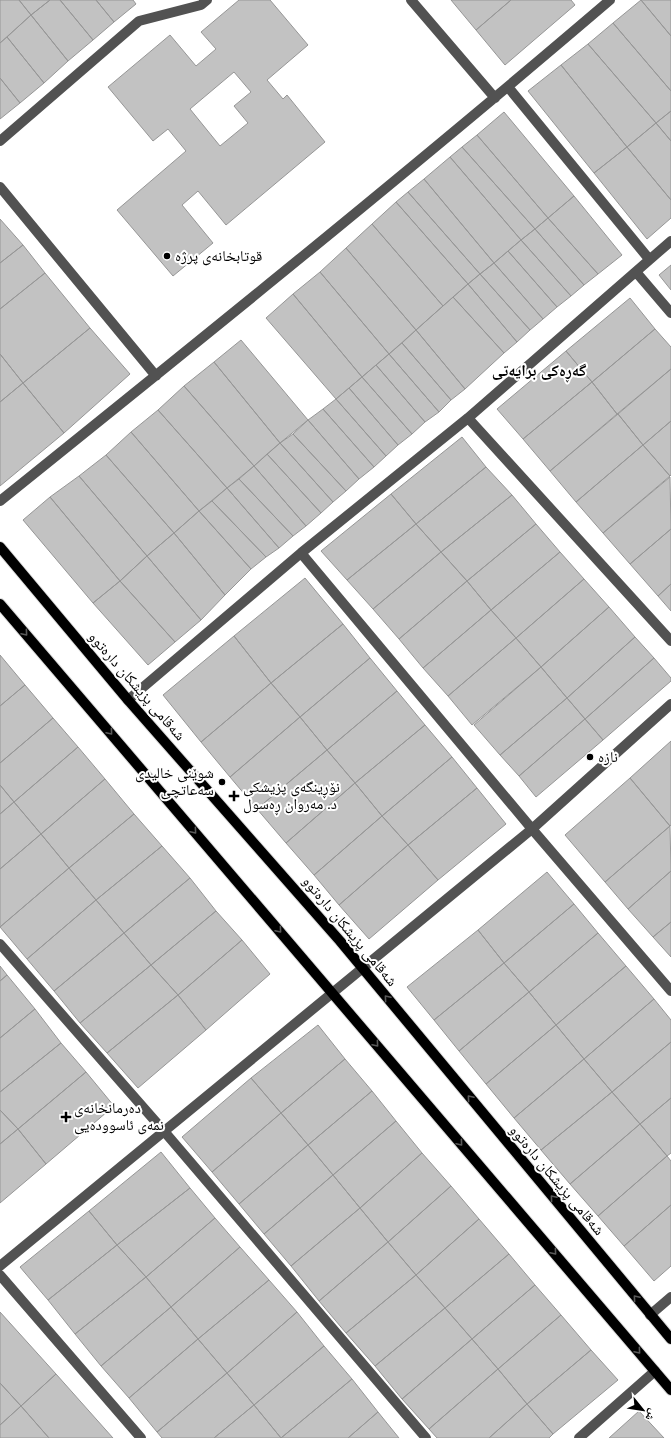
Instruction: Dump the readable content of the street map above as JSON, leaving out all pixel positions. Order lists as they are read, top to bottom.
{
  "streets": {
    "main road": ["شەقامی پزیشکان دارەتوو"]
  },
  "districts": ["گەڕەکی برایەتی"],
  "places": {
    "other": ["قوتابخانەی پرژە", "نازە", "شوێنی خالیدی سەعاتچی"],
    "health": ["نۆڕینگەی پزیشکی د. مەروان ڕەسول", "دەرمانخانەی نمەی ئاسوودەیی"]
  },
  "north": "bottom right"
}
